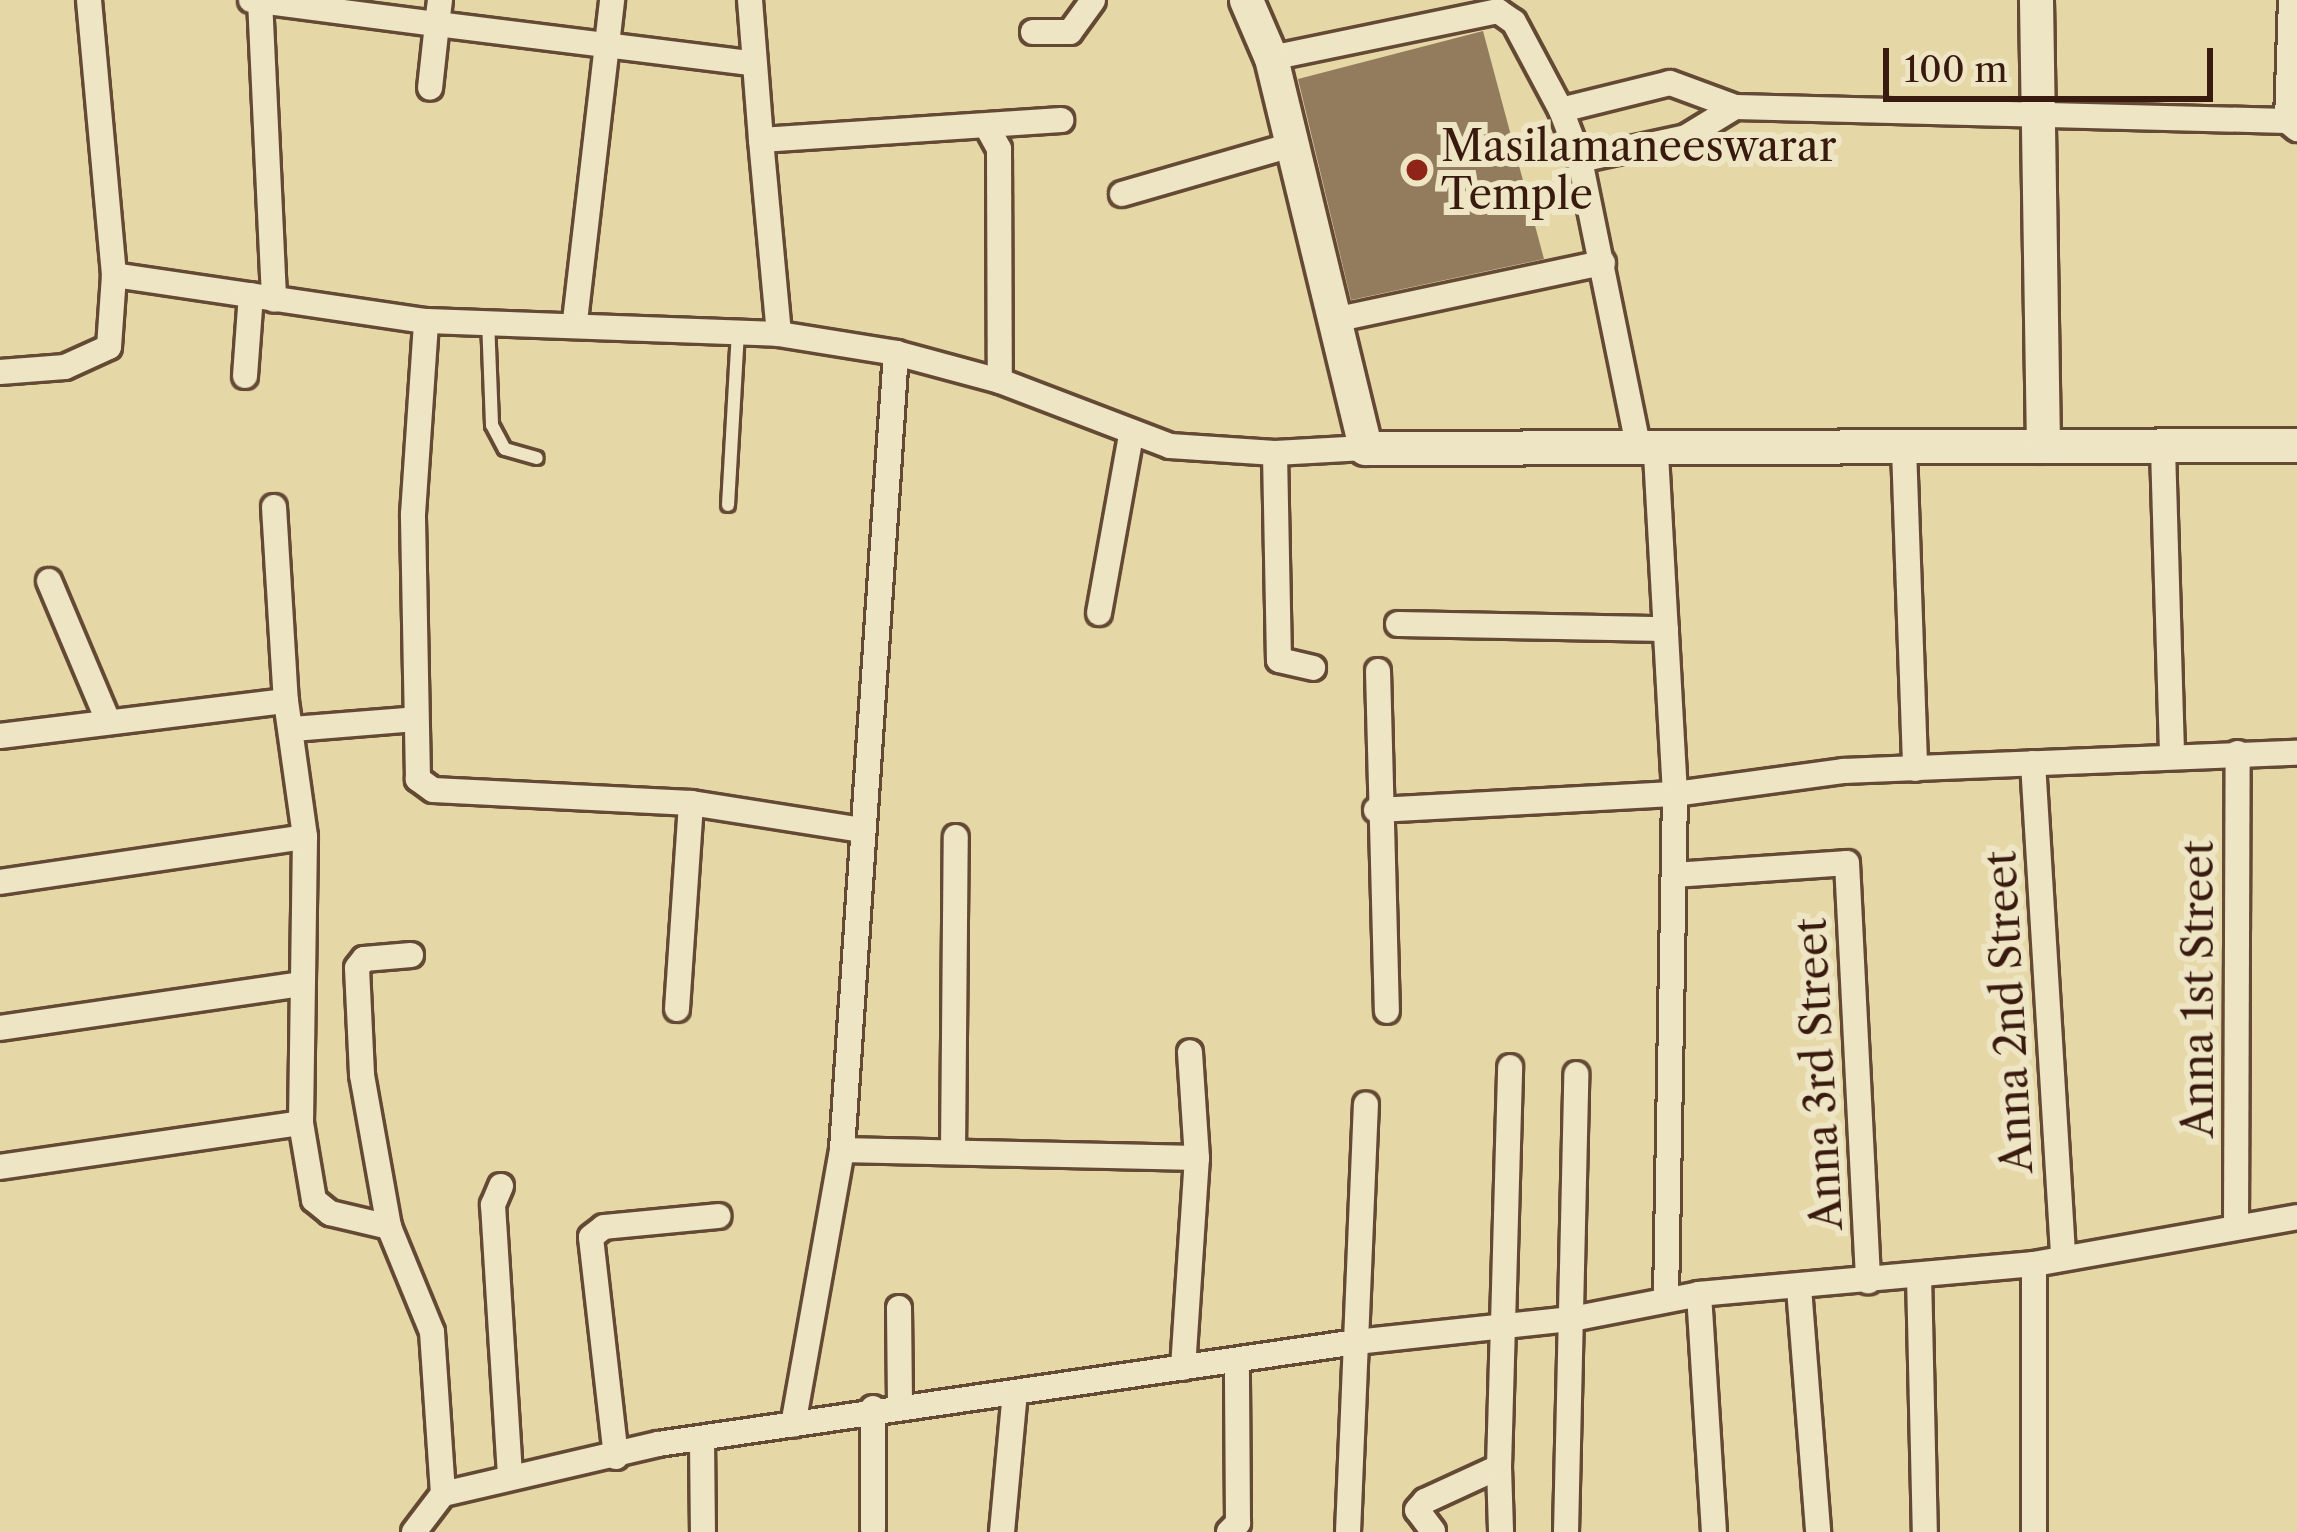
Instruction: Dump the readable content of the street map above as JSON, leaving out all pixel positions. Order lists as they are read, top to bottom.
{
  "streets": {
    "street": ["Anna 1st Street", "Anna 2nd Street", "Anna 3rd Street"]
  },
  "places": ["Masilamaneeswarar Temple"],
  "scale_bar": "100 m"
}
